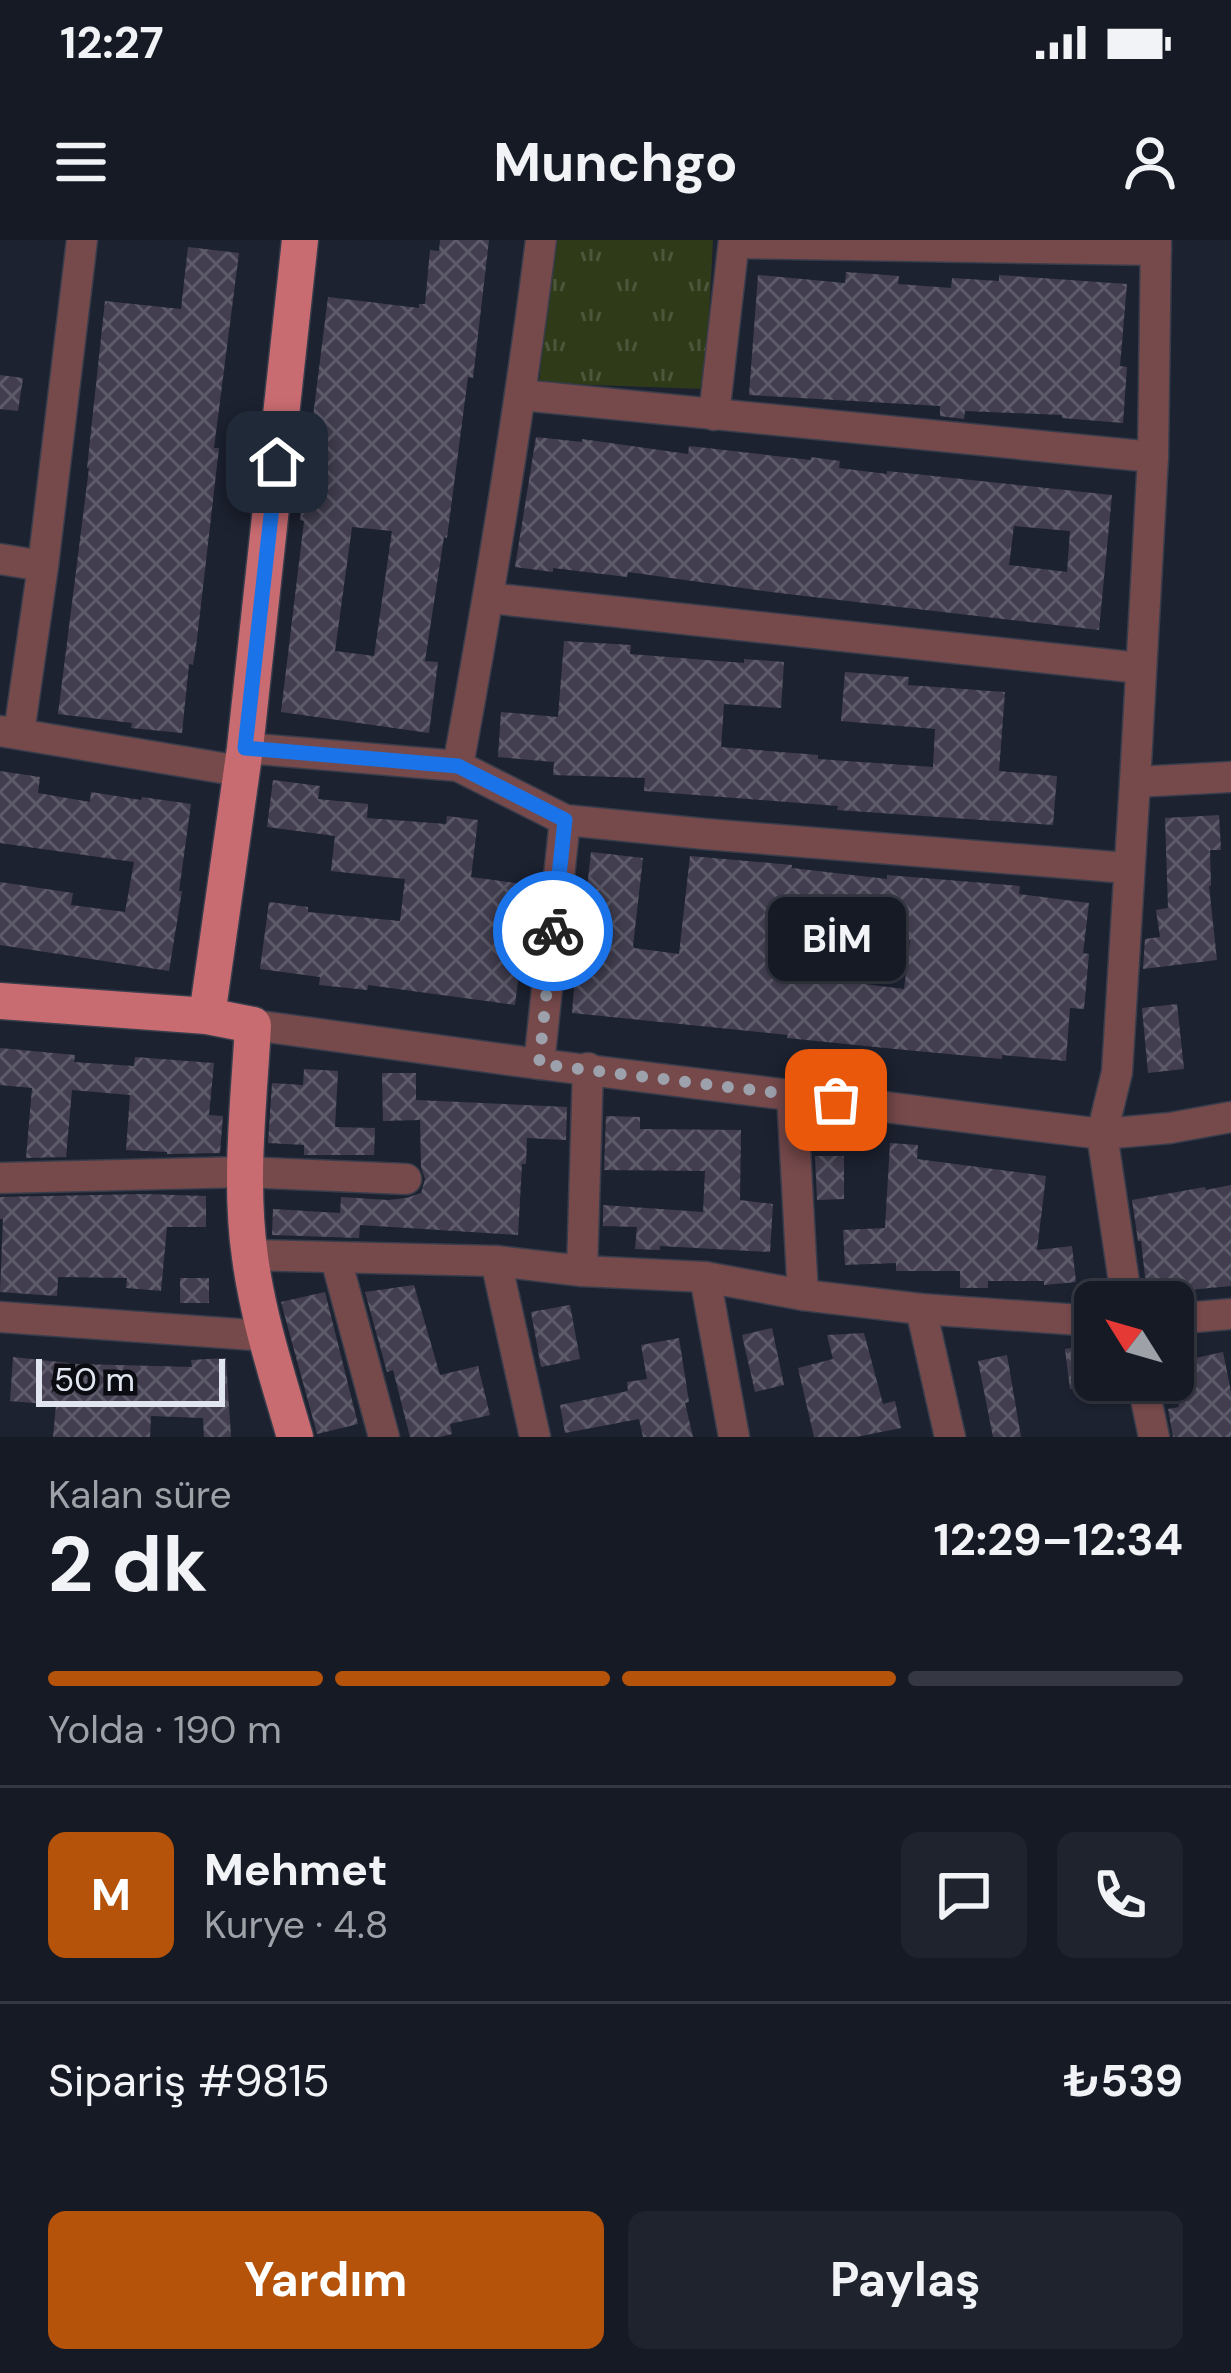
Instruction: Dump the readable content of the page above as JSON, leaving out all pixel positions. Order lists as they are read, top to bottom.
{
  "places": ["BİM"],
  "scale_bar": "50 m",
  "north": "top left",
  "page": {
    "status": "12:27",
    "header": "Munchgo",
    "bubble": "BİM",
    "scale": "50 m",
    "heading": ["2 dk", "Kalan süre", "12:29–12:34"],
    "panel": [
      "Mehmet",
      "Kurye · 4.8",
      "Sipariş #9815",
      "₺539"
    ],
    "bar": "Yolda · 190 m",
    "round": "M",
    "buttons": ["Yardım", "Paylaş"]
  }
}
